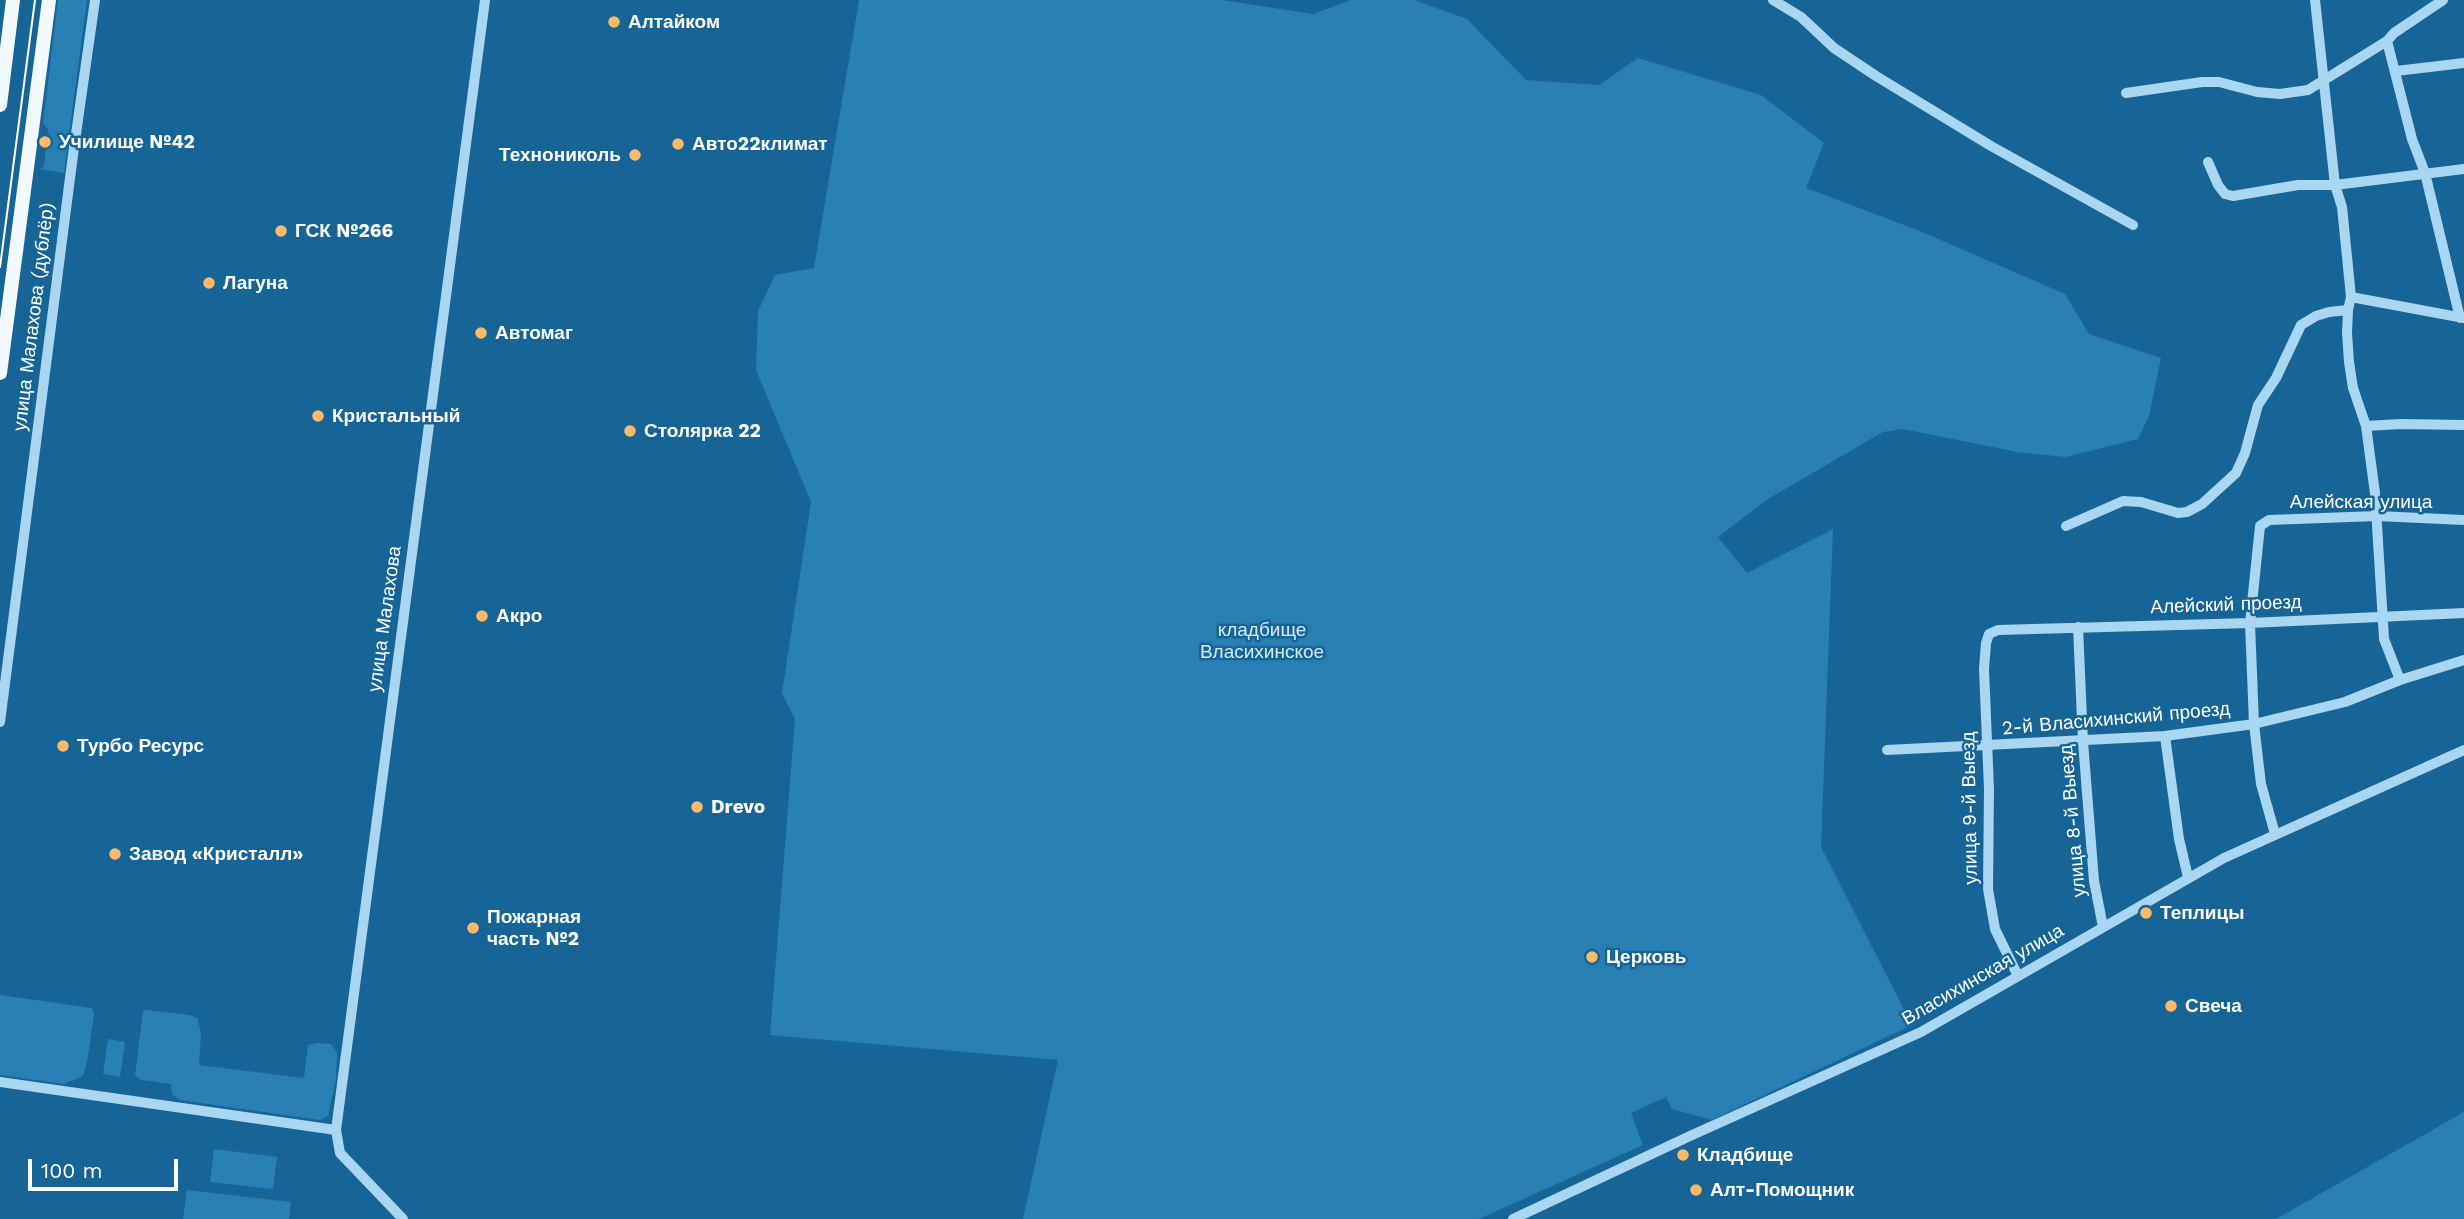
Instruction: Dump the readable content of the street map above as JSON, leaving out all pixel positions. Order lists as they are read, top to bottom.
{
  "streets": {
    "street": [
      "улица Малахова (дублёр)",
      "Алейская улица",
      "Алейский проезд",
      "улица Малахова",
      "2-й Власихинский проезд",
      "улица 9-й Выезд",
      "улица 8-й Выезд",
      "Власихинская улица"
    ]
  },
  "crossings": [
    ["Алейская улица", "Алейский проезд"],
    ["Алейский проезд", "улица 9-й Выезд"],
    ["Алейский проезд", "улица 8-й Выезд"],
    ["2-й Власихинский проезд", "улица 9-й Выезд"],
    ["2-й Власихинский проезд", "улица 8-й Выезд"],
    ["улица 9-й Выезд", "Власихинская улица"],
    ["улица 8-й Выезд", "Власихинская улица"]
  ],
  "parks": ["кладбище Власихинское"],
  "places": [
    "Алтайком",
    "Училище №42",
    "Авто22климат",
    "Технониколь",
    "ГСК №266",
    "Лагуна",
    "Автомаг",
    "Кристальный",
    "Столярка 22",
    "Акро",
    "Турбо Ресурс",
    "Drevo",
    "Завод «Кристалл»",
    "Теплицы",
    "Пожарная часть №2",
    "Церковь",
    "Свеча",
    "Кладбище",
    "Алт-Помощник"
  ],
  "scale_bar": "100 m"
}
